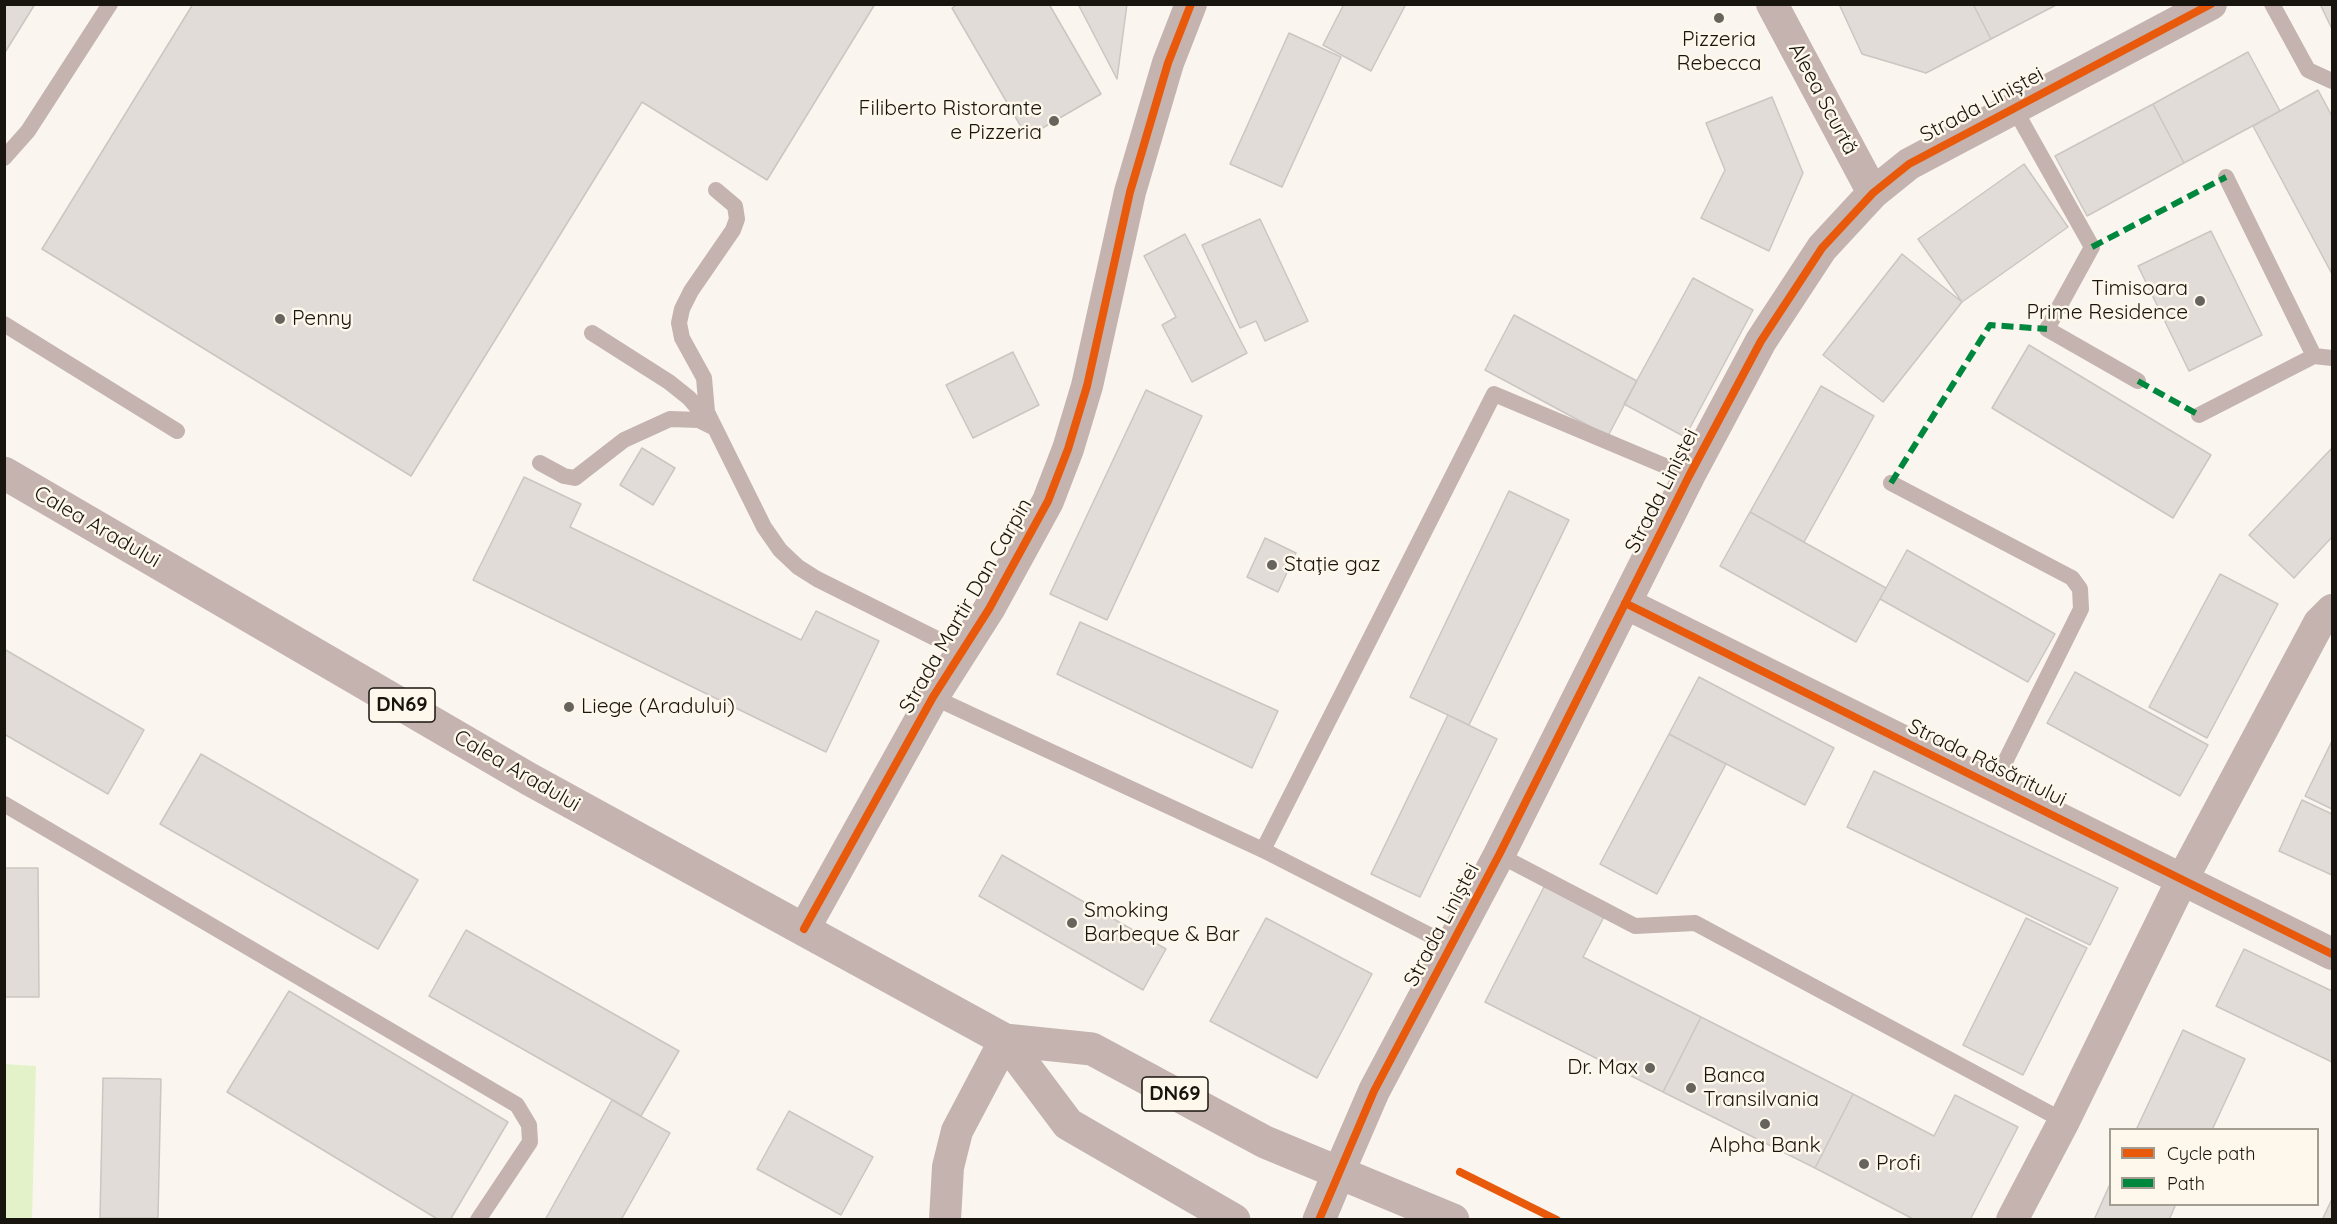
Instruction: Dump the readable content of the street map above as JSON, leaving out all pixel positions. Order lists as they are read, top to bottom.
{
  "streets": {
    "main road": ["Calea Aradului", "DN69"],
    "street": [
      "Aleea Scurtă",
      "Strada Liniștei",
      "Strada Martir Dan Carpin",
      "Strada Răsăritului"
    ]
  },
  "crossings": [
    ["Aleea Scurtă", "Strada Liniștei"],
    ["Strada Liniștei", "Calea Aradului"],
    ["Strada Liniștei", "Strada Răsăritului"],
    ["Calea Aradului", "Strada Martir Dan Carpin"]
  ],
  "places": [
    "Pizzeria Rebecca",
    "Filiberto Ristorante e Pizzeria",
    "Timisoara Prime Residence",
    "Penny",
    "Stație gaz",
    "Liege (Aradului)",
    "Smoking Barbeque & Bar",
    "Dr. Max",
    "Banca Transilvania",
    "Alpha Bank",
    "Profi"
  ],
  "legend": ["Cycle path", "Path"]
}
